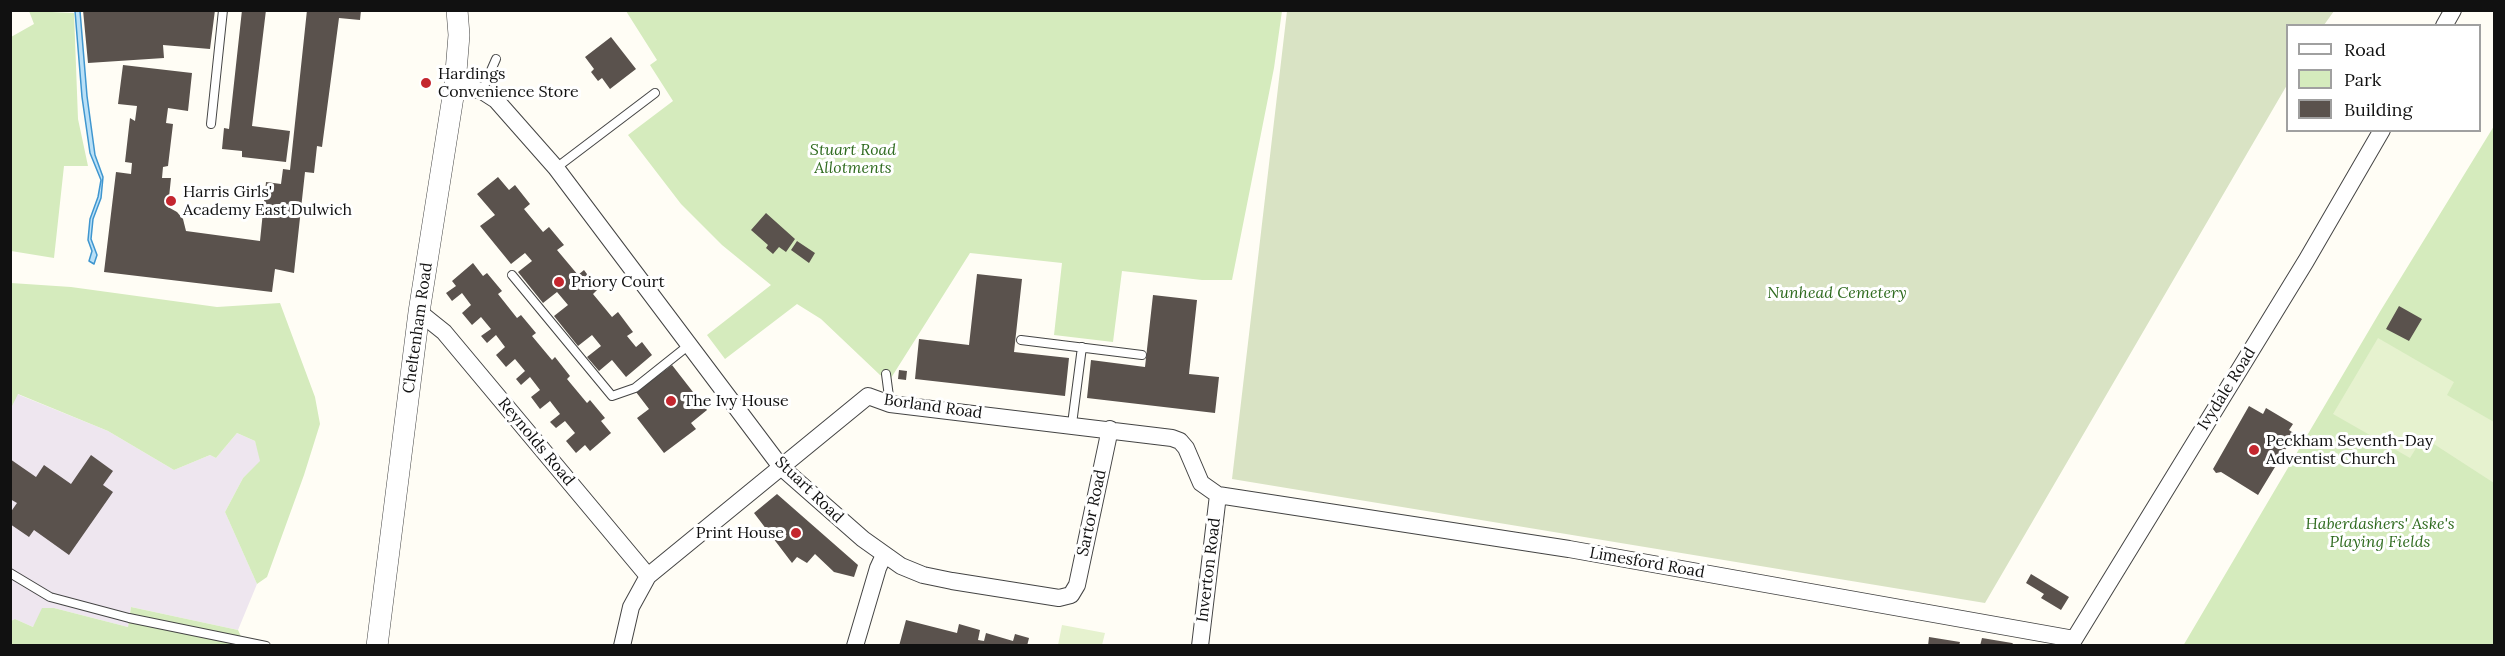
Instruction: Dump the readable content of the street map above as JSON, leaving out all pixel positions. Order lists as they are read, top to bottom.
{
  "streets": {
    "street": [
      "Cheltenham Road",
      "Ivydale Road",
      "Borland Road",
      "Reynolds Road",
      "Stuart Road",
      "Sartor Road",
      "Limesford Road",
      "Inverton Road"
    ]
  },
  "crossings": [
    ["Cheltenham Road", "Reynolds Road"],
    ["Cheltenham Road", "Stuart Road"],
    ["Ivydale Road", "Limesford Road"],
    ["Borland Road", "Reynolds Road"],
    ["Borland Road", "Stuart Road"],
    ["Borland Road", "Sartor Road"],
    ["Borland Road", "Limesford Road"],
    ["Borland Road", "Inverton Road"],
    ["Stuart Road", "Sartor Road"],
    ["Limesford Road", "Inverton Road"]
  ],
  "parks": ["Stuart Road Allotments", "Nunhead Cemetery", "Haberdashers' Aske's Playing Fields"],
  "places": [
    "Hardings Convenience Store",
    "Harris Girls' Academy East Dulwich",
    "Priory Court",
    "The Ivy House",
    "Peckham Seventh-Day Adventist Church",
    "Print House"
  ],
  "legend": ["Road", "Park", "Building"]
}
